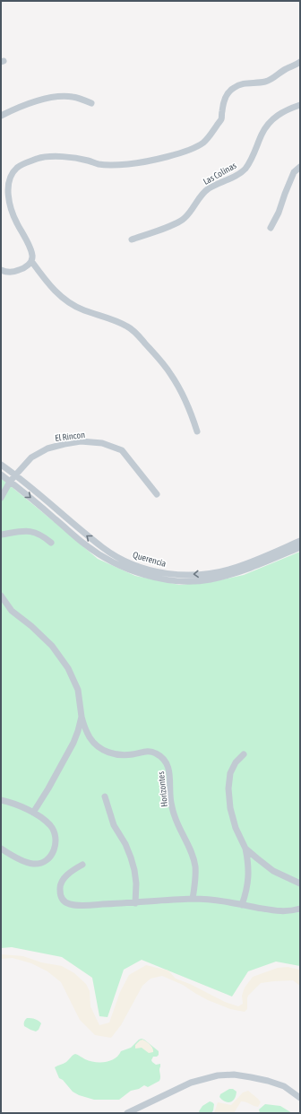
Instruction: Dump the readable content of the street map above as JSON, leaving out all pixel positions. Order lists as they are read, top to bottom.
{
  "streets": {
    "street": [
      "Las Colinas",
      "El Rincon",
      "Querencia",
      "Horizontes"
    ]
  },
  "crossings": [
    ["El Rincon", "Querencia"]
  ]
}
